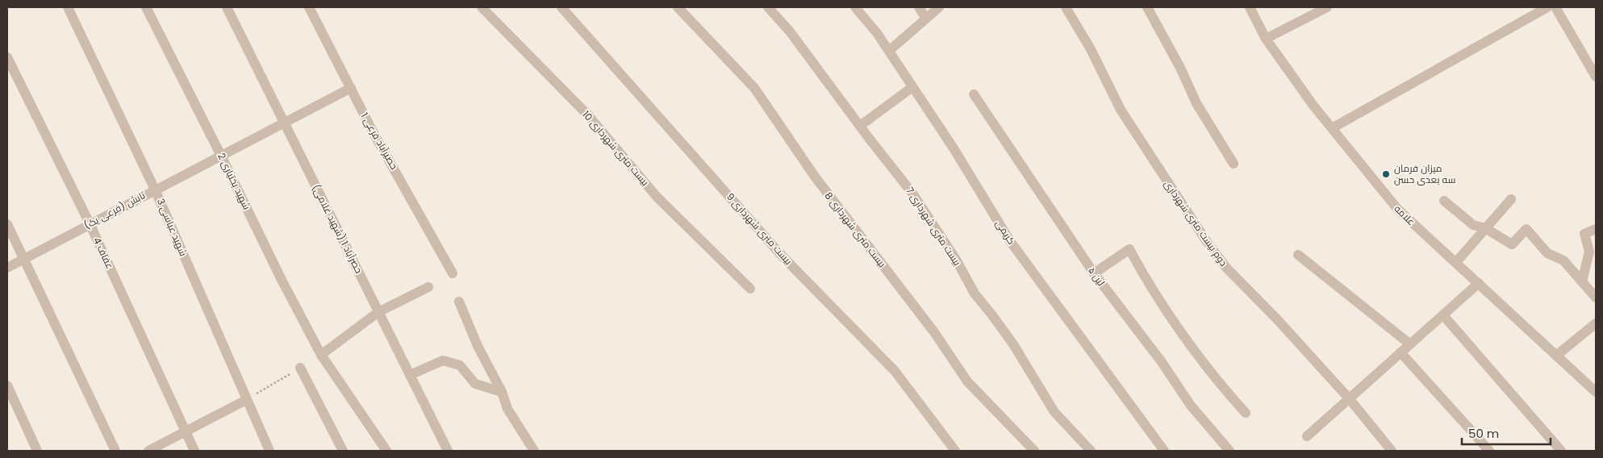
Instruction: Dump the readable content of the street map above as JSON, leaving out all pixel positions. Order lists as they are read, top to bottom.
{
  "streets": {
    "street": [
      "حصیرآباد فرعی 1",
      "بیست متری شهرداری 10",
      "شهید بختیاری 2",
      "تابش (فرعی یک)",
      "علامه",
      "دوم بیست متری شهرداری",
      "بیست متری شهرداری 7",
      "شهید عباسی 3",
      "حصرآباد 1 (شهید غلامی)",
      "بیست متری شهرداری 9",
      "بیست متری شهرداری 8",
      "کریمی",
      "عفاف 4",
      "لین ۵"
    ]
  },
  "crossings": [
    ["حصیرآباد فرعی 1", "تابش (فرعی یک)"],
    ["شهید بختیاری 2", "تابش (فرعی یک)"],
    ["تابش (فرعی یک)", "شهید عباسی 3"],
    ["تابش (فرعی یک)", "حصرآباد 1 (شهید غلامی)"],
    ["تابش (فرعی یک)", "عفاف 4"]
  ],
  "places": ["میزان فرمان سه بعدی حسن"],
  "scale_bar": "50 m"
}
